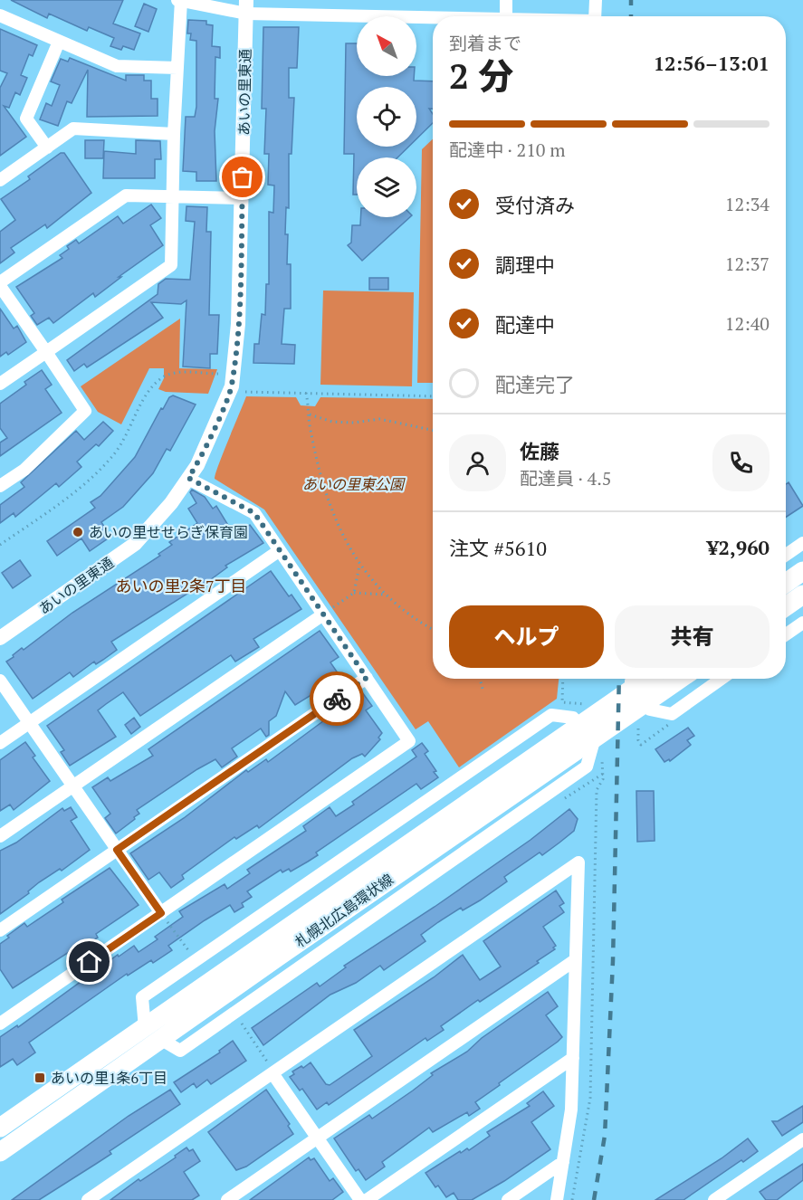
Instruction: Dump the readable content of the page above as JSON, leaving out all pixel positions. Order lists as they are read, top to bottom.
{
  "streets": {
    "main road": ["札幌北広島環状線"],
    "street": ["あいの里東通"]
  },
  "districts": ["あいの里2条7丁目"],
  "parks": ["あいの里東公園"],
  "places": {
    "other": ["あいの里せせらぎ保育園"],
    "transit": ["あいの里1条6丁目"]
  },
  "north": "top left",
  "page": {
    "heading": ["2 分", "到着まで", "12:56–13:01"],
    "panel": [
      "佐藤",
      "配達員 · 4.5",
      "注文 #5610",
      "¥2,960"
    ],
    "bar": "配達中 · 210 m",
    "list": [
      ["受付済み", "12:34"],
      ["調理中", "12:37"],
      ["配達中", "12:40"],
      "配達完了"
    ],
    "buttons": ["ヘルプ", "共有"]
  }
}
